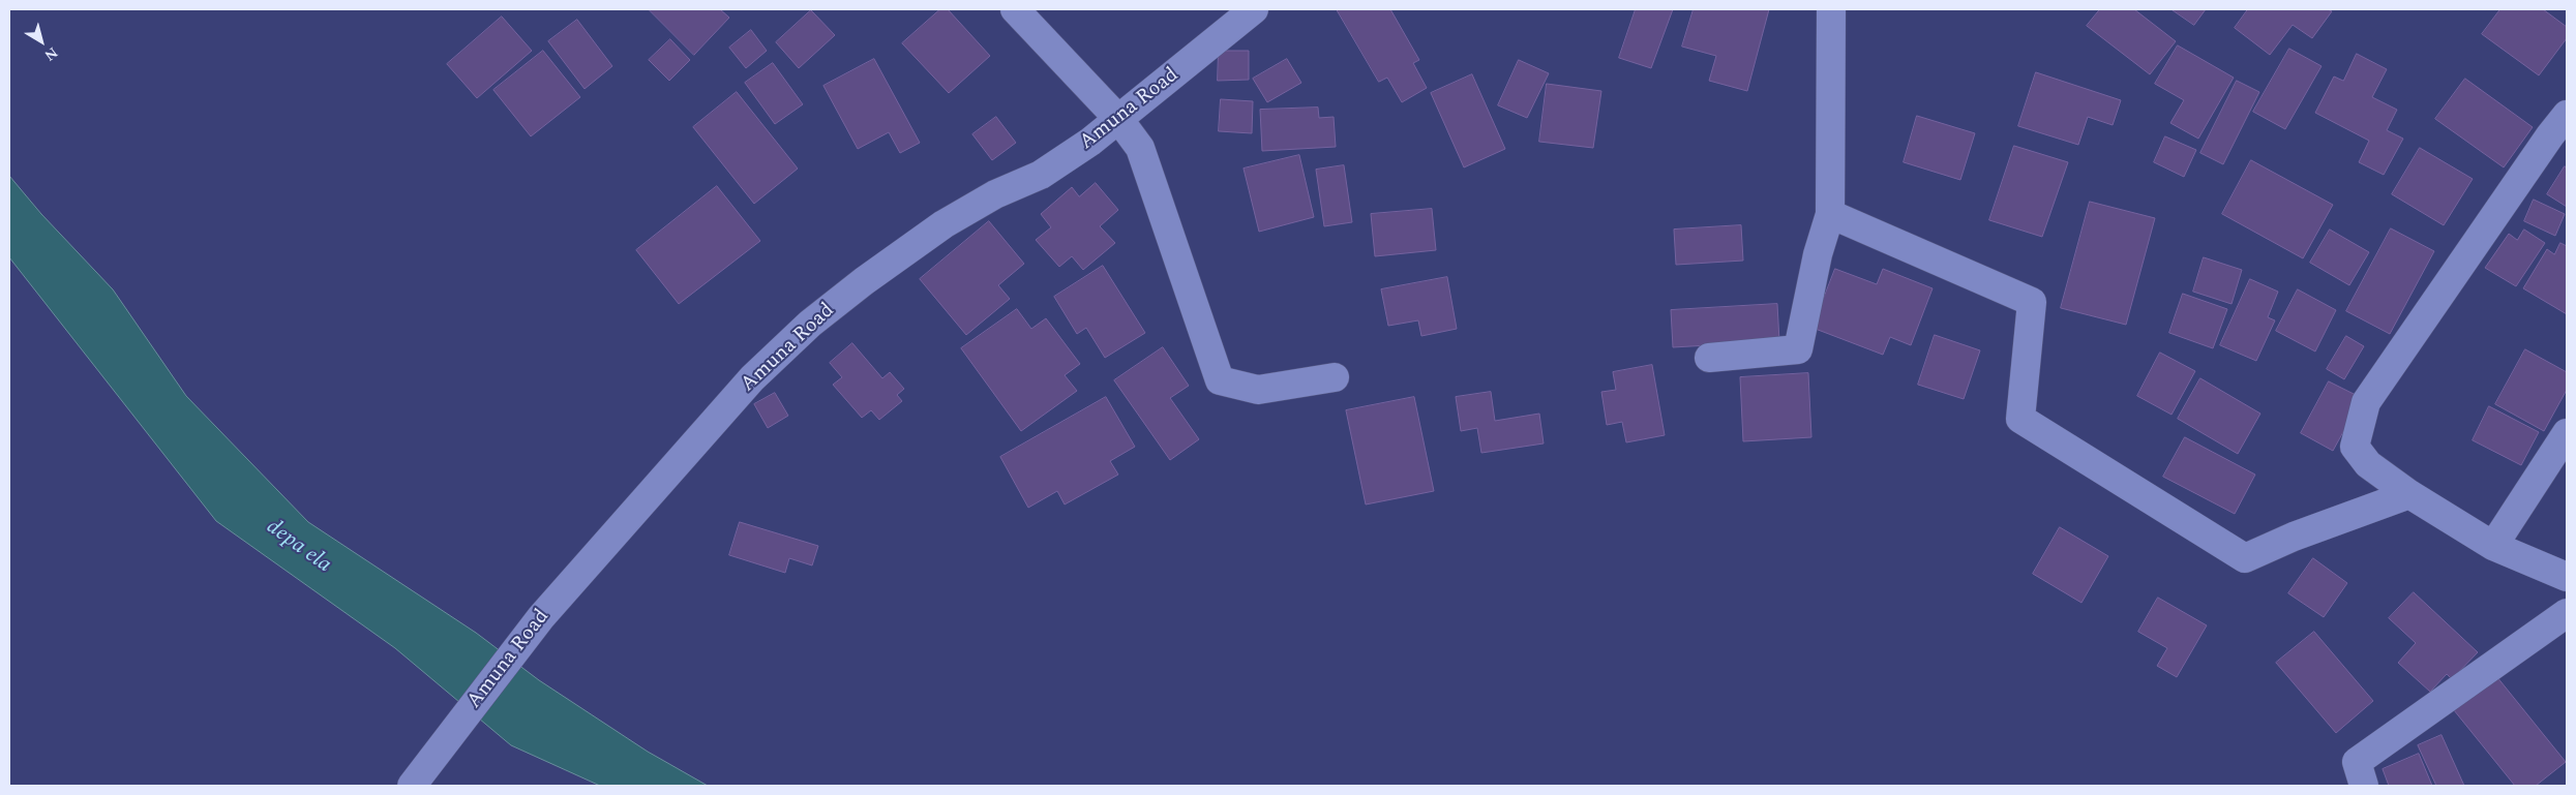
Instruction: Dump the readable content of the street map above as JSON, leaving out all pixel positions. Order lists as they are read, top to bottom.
{
  "streets": {
    "street": ["Amuna Road"]
  },
  "water": ["depa ela"],
  "north": "bottom right"
}
